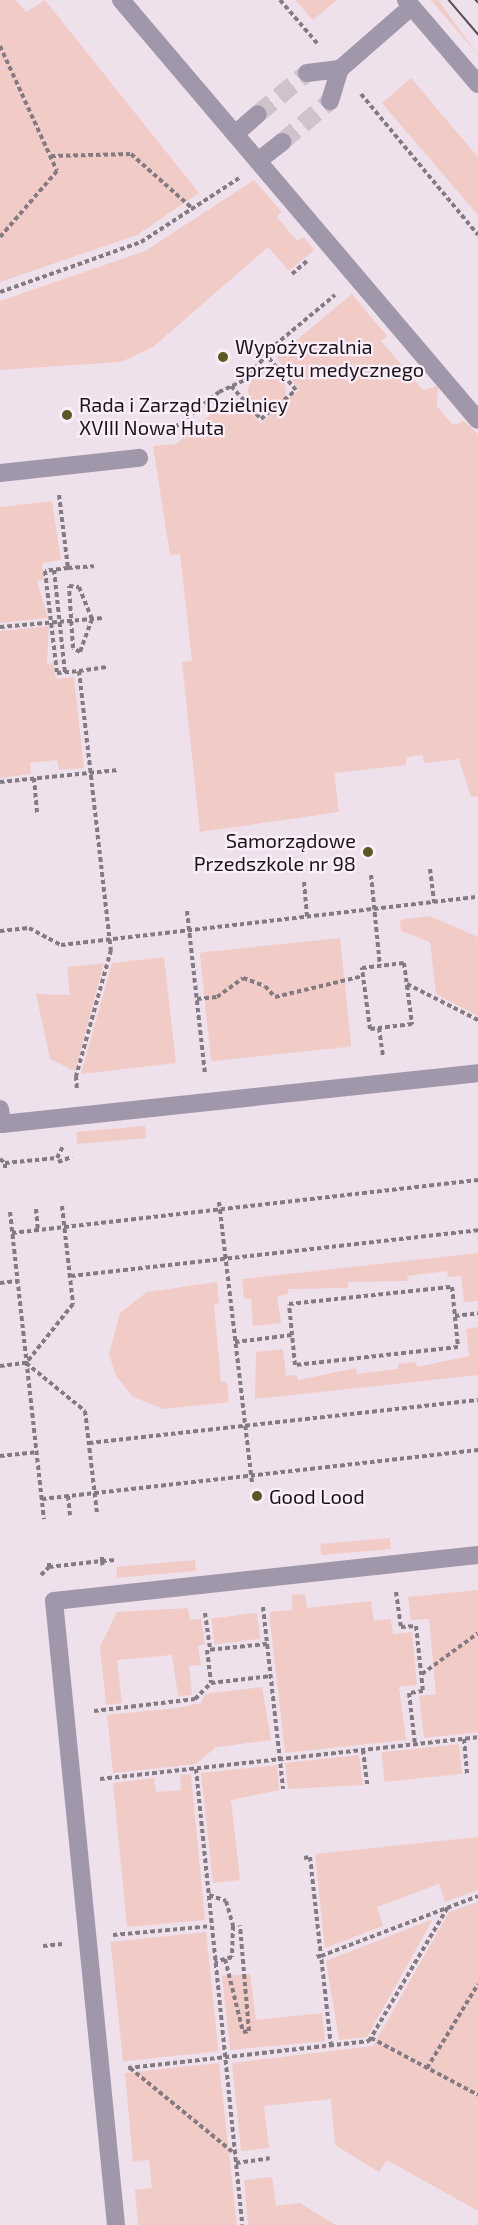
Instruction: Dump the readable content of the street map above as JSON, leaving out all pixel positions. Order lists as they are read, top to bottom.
{
  "places": [
    "Wypożyczalnia sprzętu medycznego",
    "Rada i Zarząd Dzielnicy XVIII Nowa Huta",
    "Samorządowe Przedszkole nr 98",
    "Good Lood"
  ]
}
